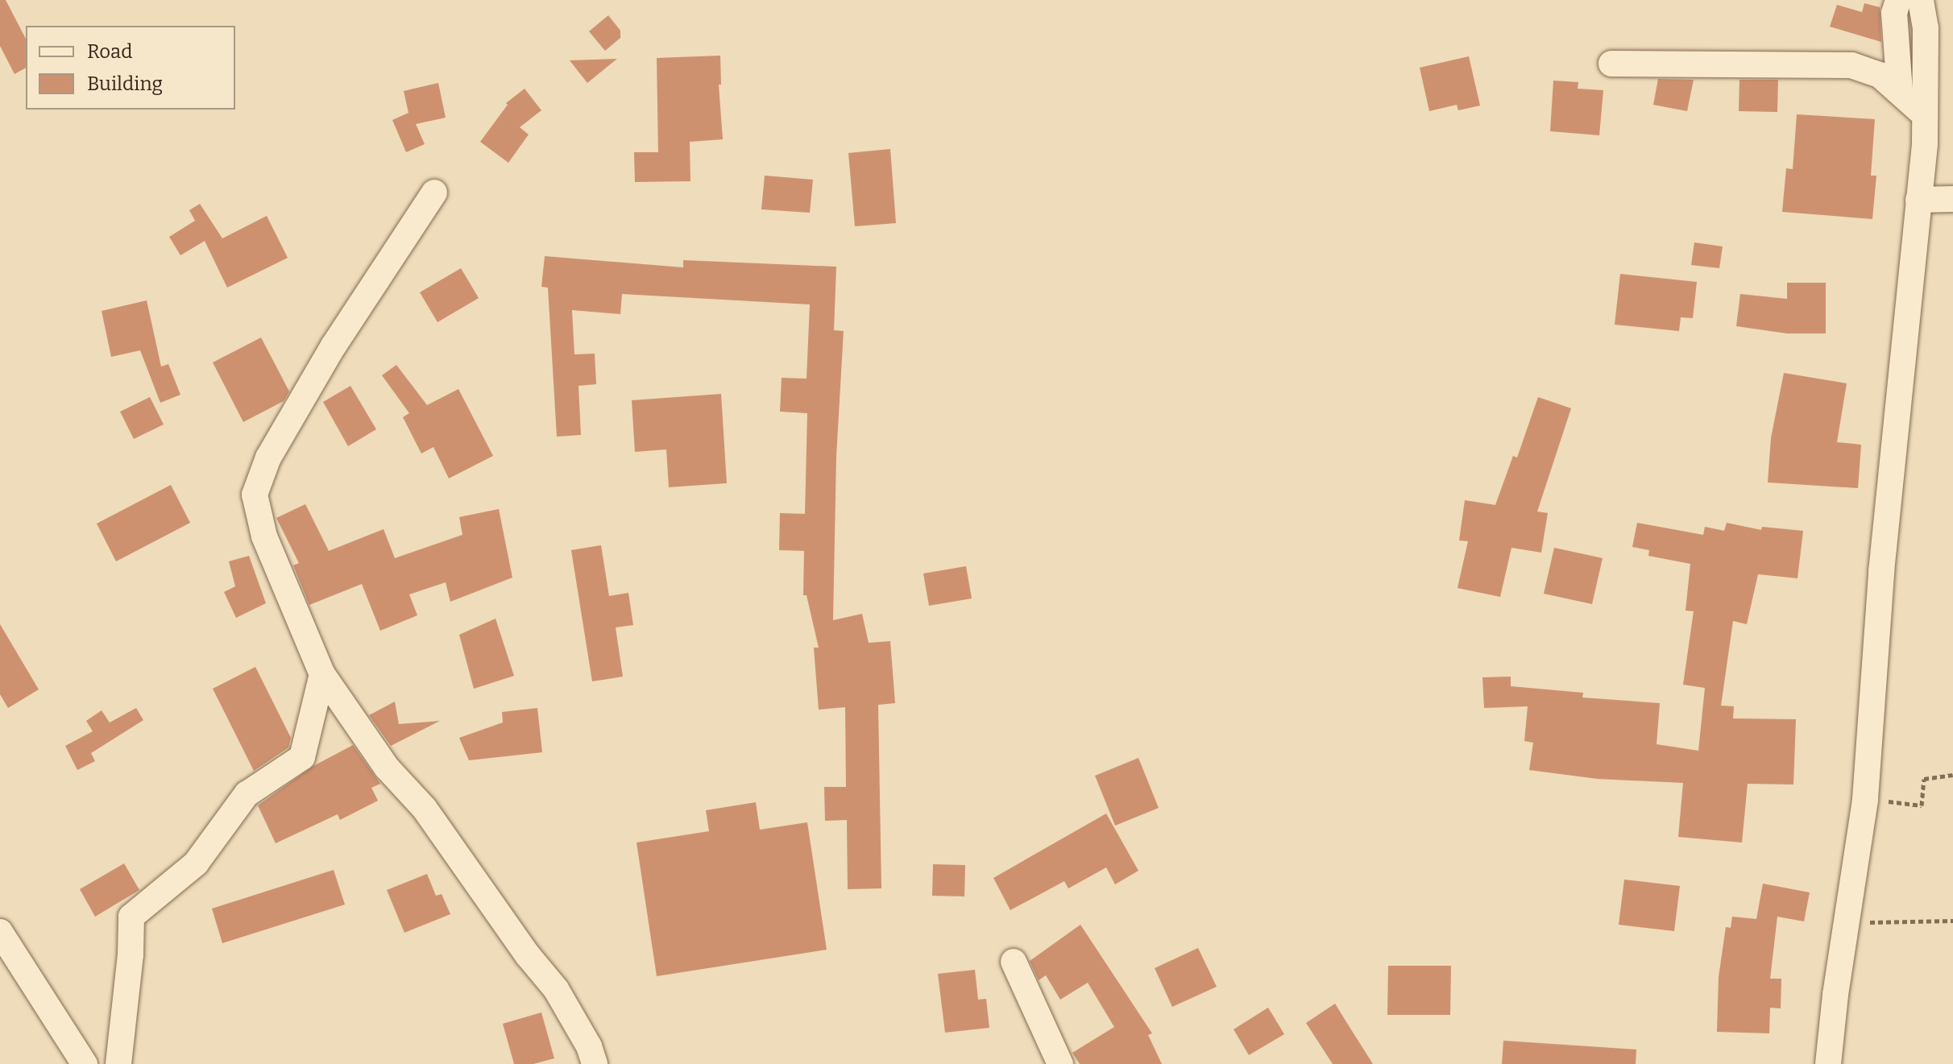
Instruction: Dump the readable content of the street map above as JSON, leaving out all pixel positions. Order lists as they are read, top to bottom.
{
  "legend": ["Road", "Building"]
}
